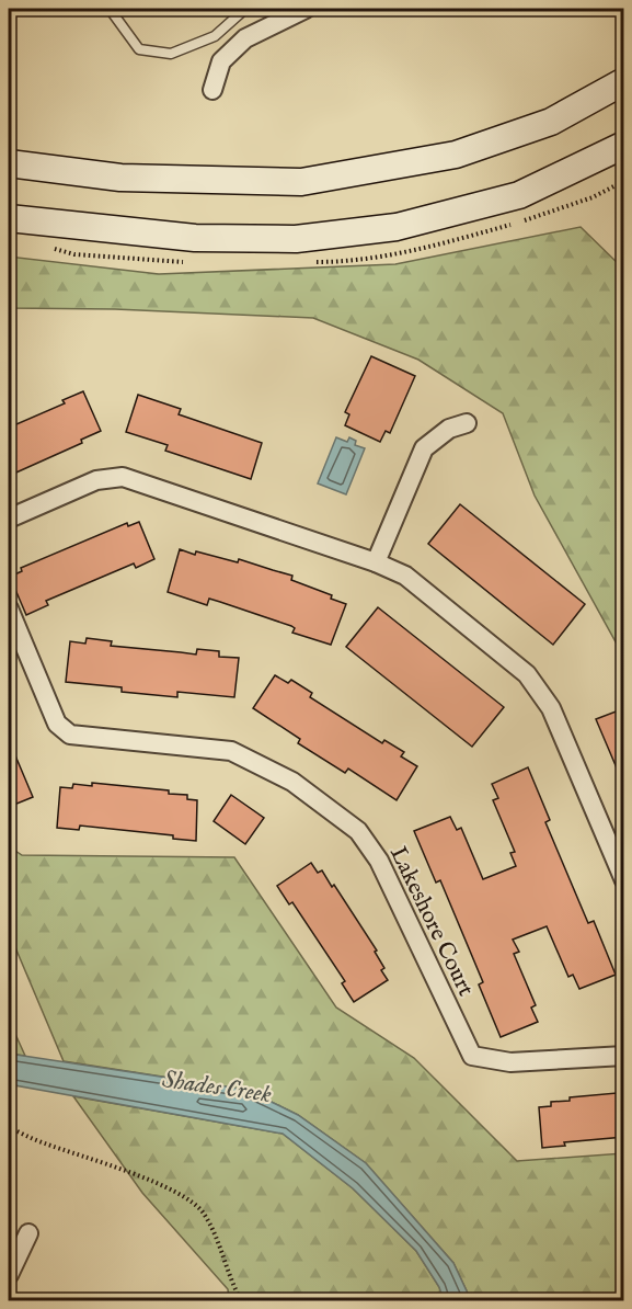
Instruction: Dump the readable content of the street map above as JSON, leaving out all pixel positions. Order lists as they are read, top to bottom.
{
  "streets": {
    "street": ["Lakeshore Court"]
  },
  "water": ["Shades Creek"]
}
